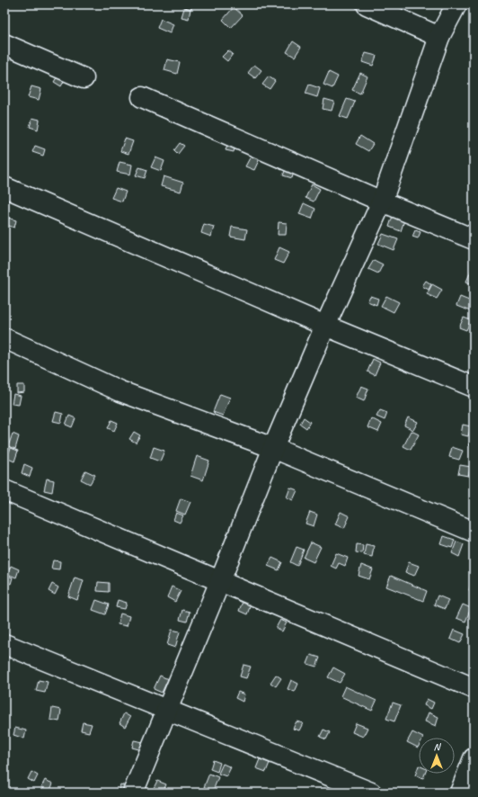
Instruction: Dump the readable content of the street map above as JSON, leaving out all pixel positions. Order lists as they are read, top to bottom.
{
  "north": "top"
}
